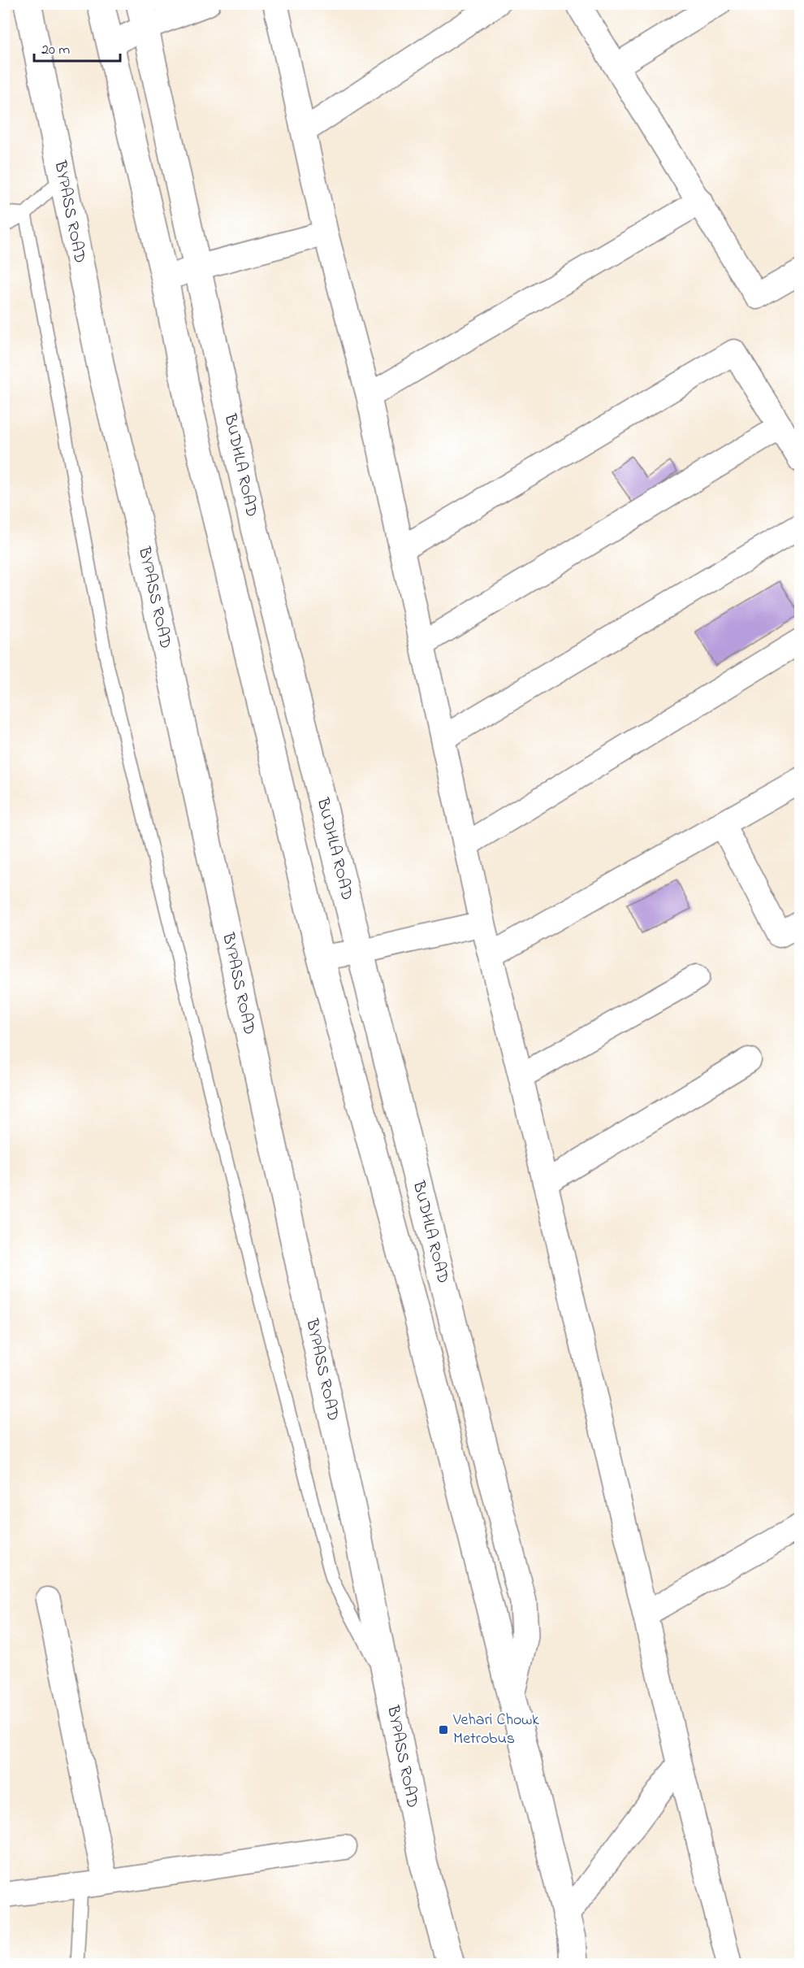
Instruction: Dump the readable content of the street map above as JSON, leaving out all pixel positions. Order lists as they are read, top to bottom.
{
  "streets": {
    "main road": ["BYPASS ROAD", "BUDHLA ROAD"]
  },
  "places": {
    "transit": ["Vehari Chowk Metrobus"]
  },
  "scale_bar": "20 m"
}
